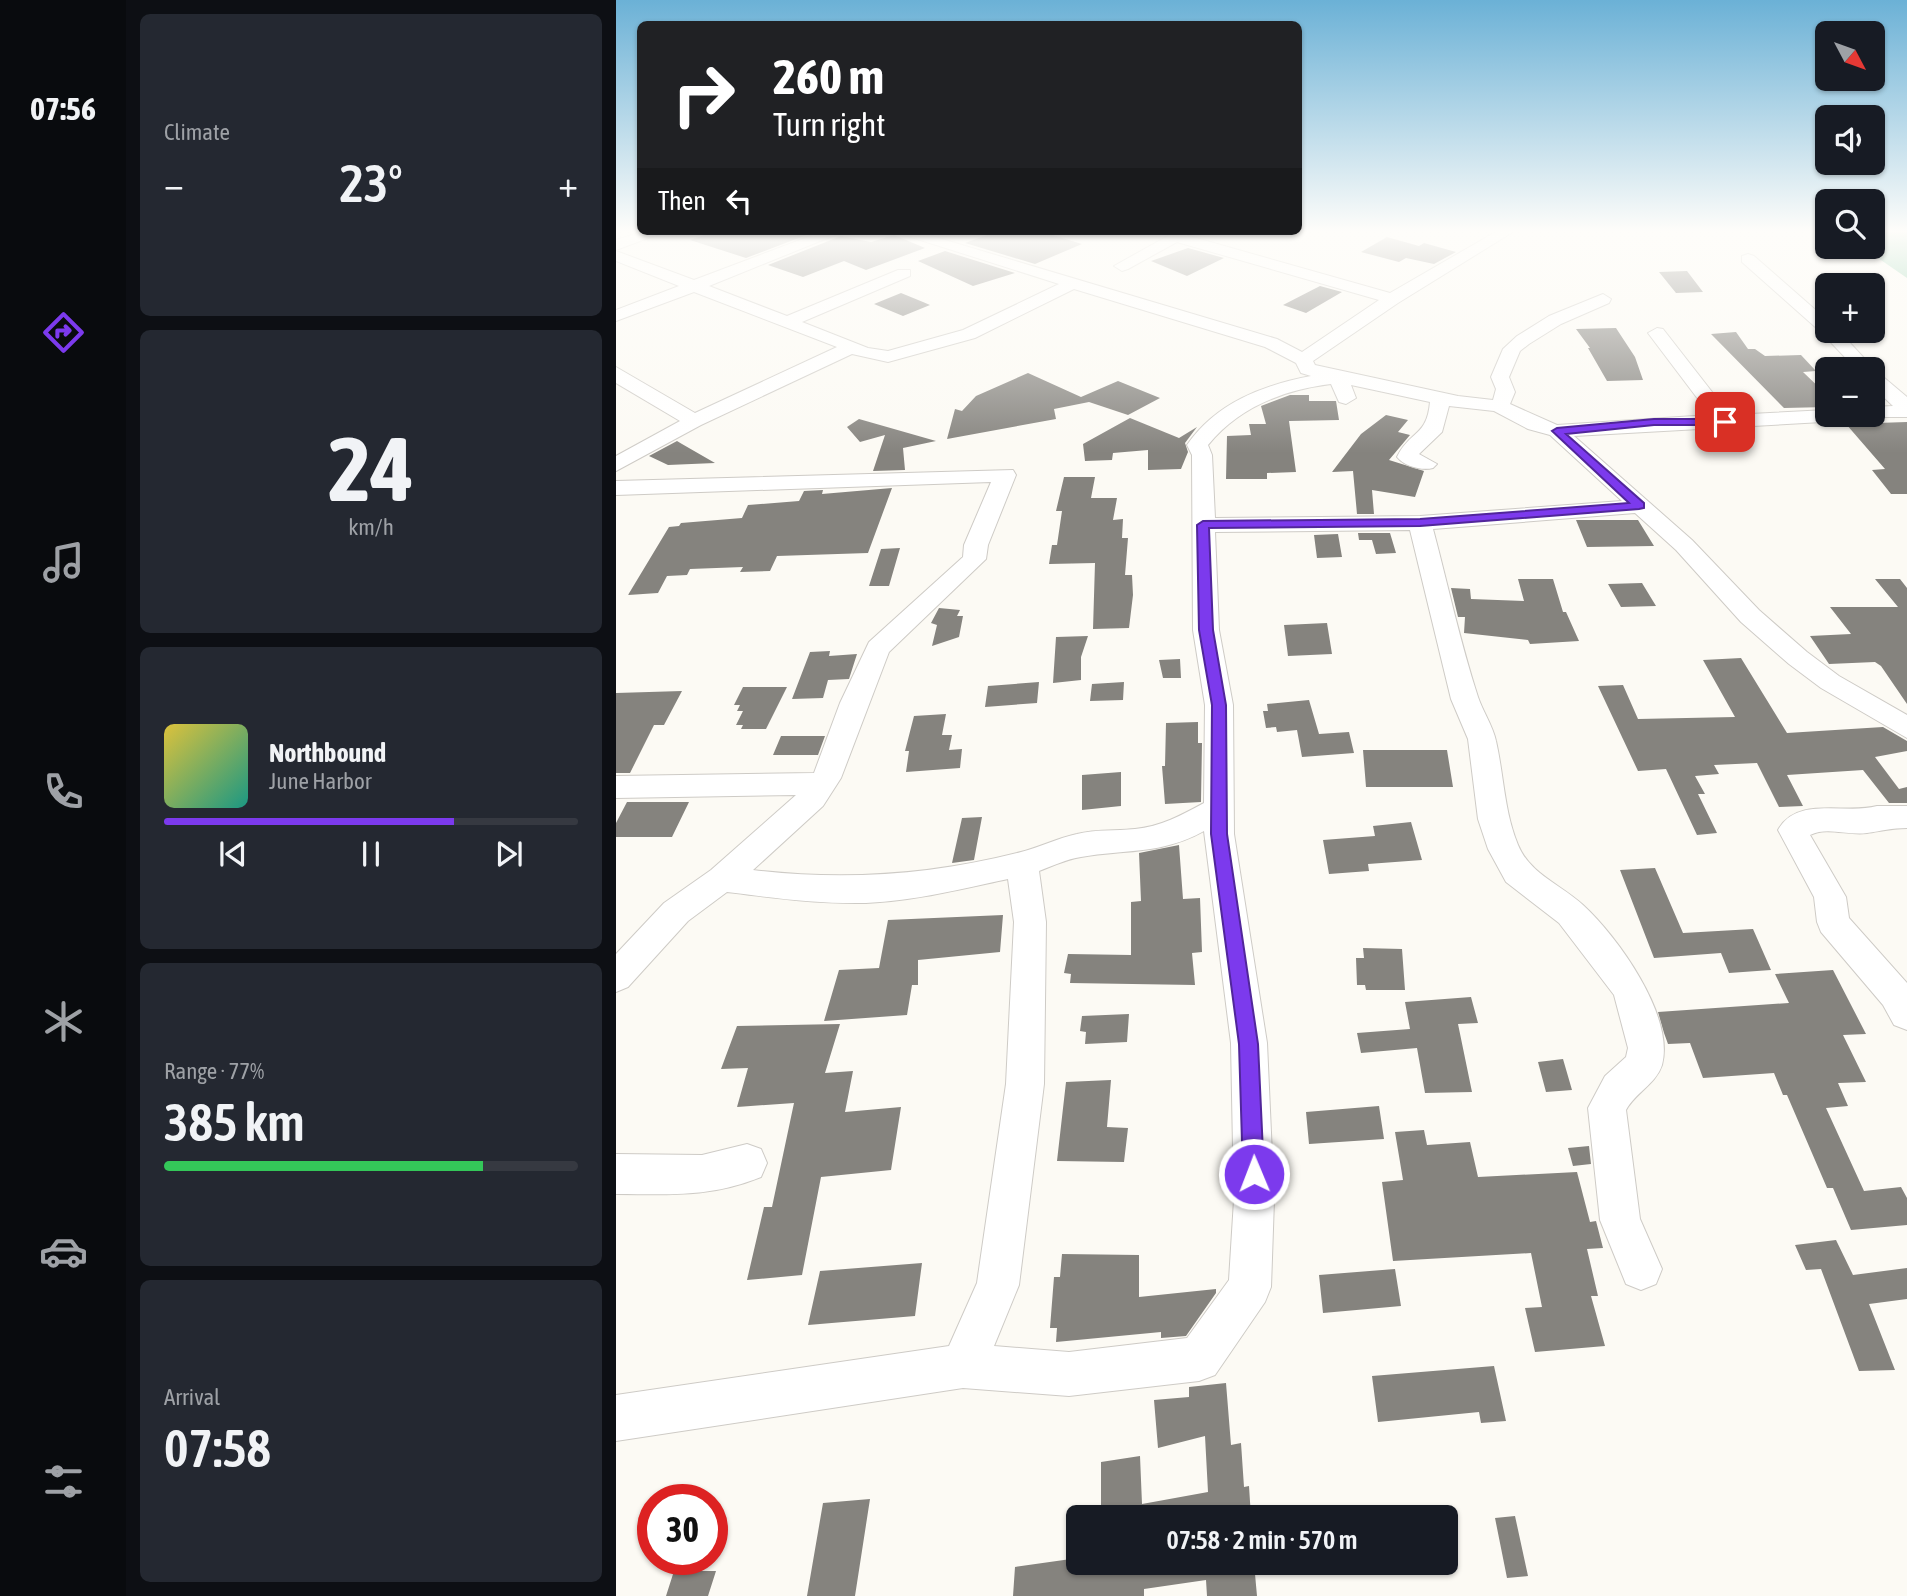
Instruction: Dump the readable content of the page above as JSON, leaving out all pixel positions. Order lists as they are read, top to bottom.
{
  "north": "bottom right",
  "page": {
    "tabs": "07:56",
    "tile": [
      "Climate",
      ["24", "km/h"],
      ["Range · 77%", "385 km"],
      ["Arrival", "07:58"]
    ],
    "map_buttons": ["+", "−"],
    "turn": ["260 m", "Turn right"],
    "heat": ["−", "23°", "+"],
    "then": "Then",
    "song": ["Northbound", "June Harbor"],
    "limit": "30",
    "trip": "07:58 · 2 min · 570 m"
  }
}
